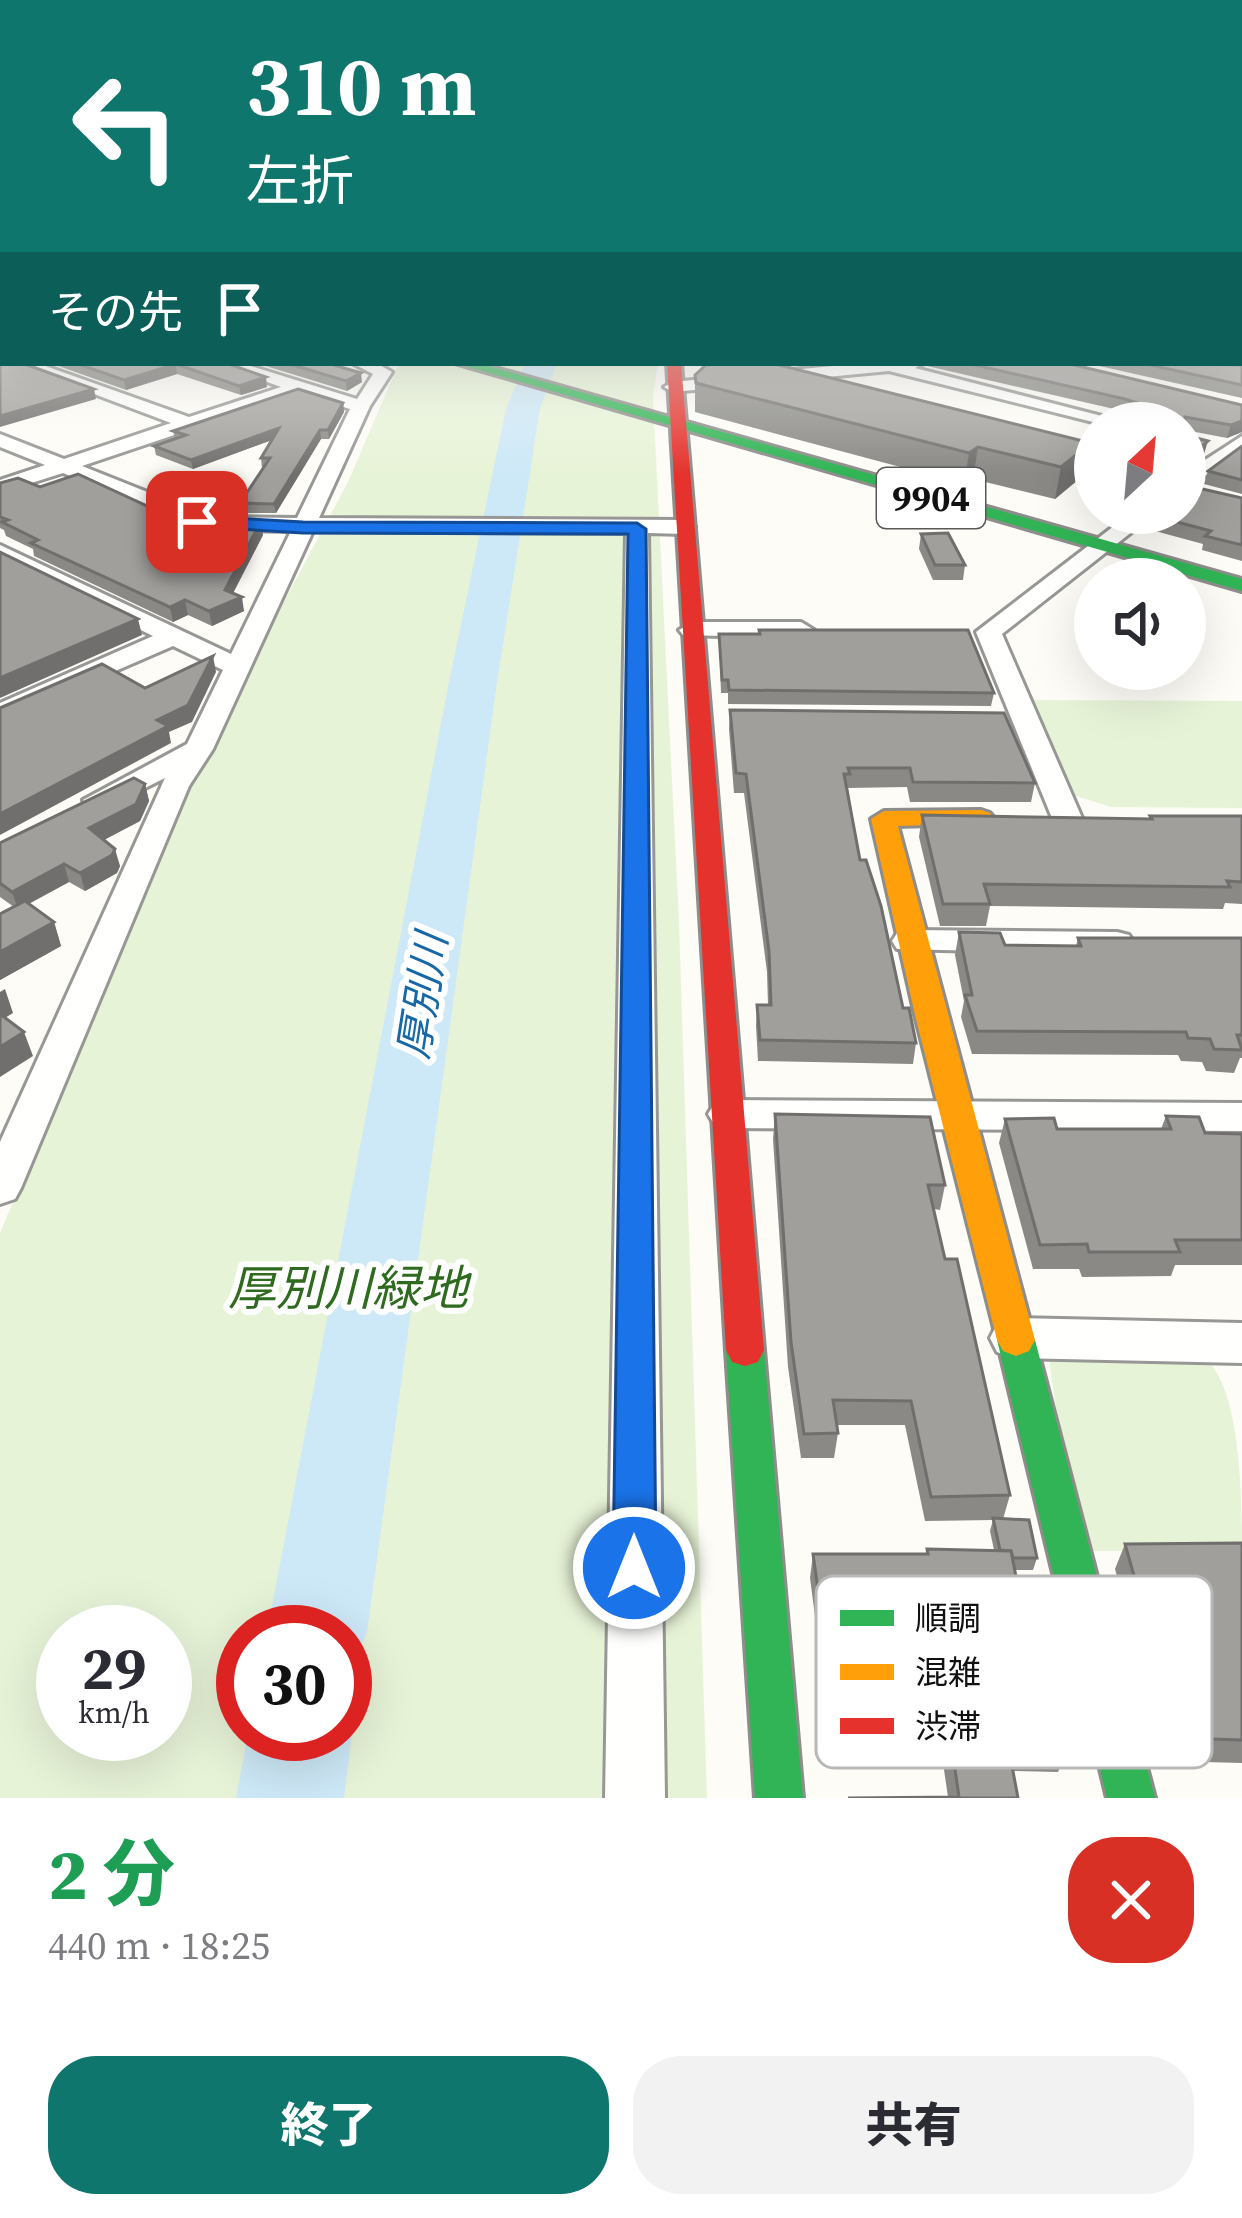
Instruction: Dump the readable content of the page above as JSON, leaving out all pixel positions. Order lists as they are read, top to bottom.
{
  "streets": {
    "street": ["9904"]
  },
  "water": ["厚別川"],
  "parks": ["厚別川緑地"],
  "legend": ["順調", "混雑", "渋滞"],
  "north": "top right",
  "page": {
    "turn": ["310 m", "左折"],
    "then": "その先",
    "speed": "29 km/h",
    "limit": "30",
    "heading": ["2 分", "440 m · 18:25"],
    "buttons": ["終了", "共有"]
  }
}
